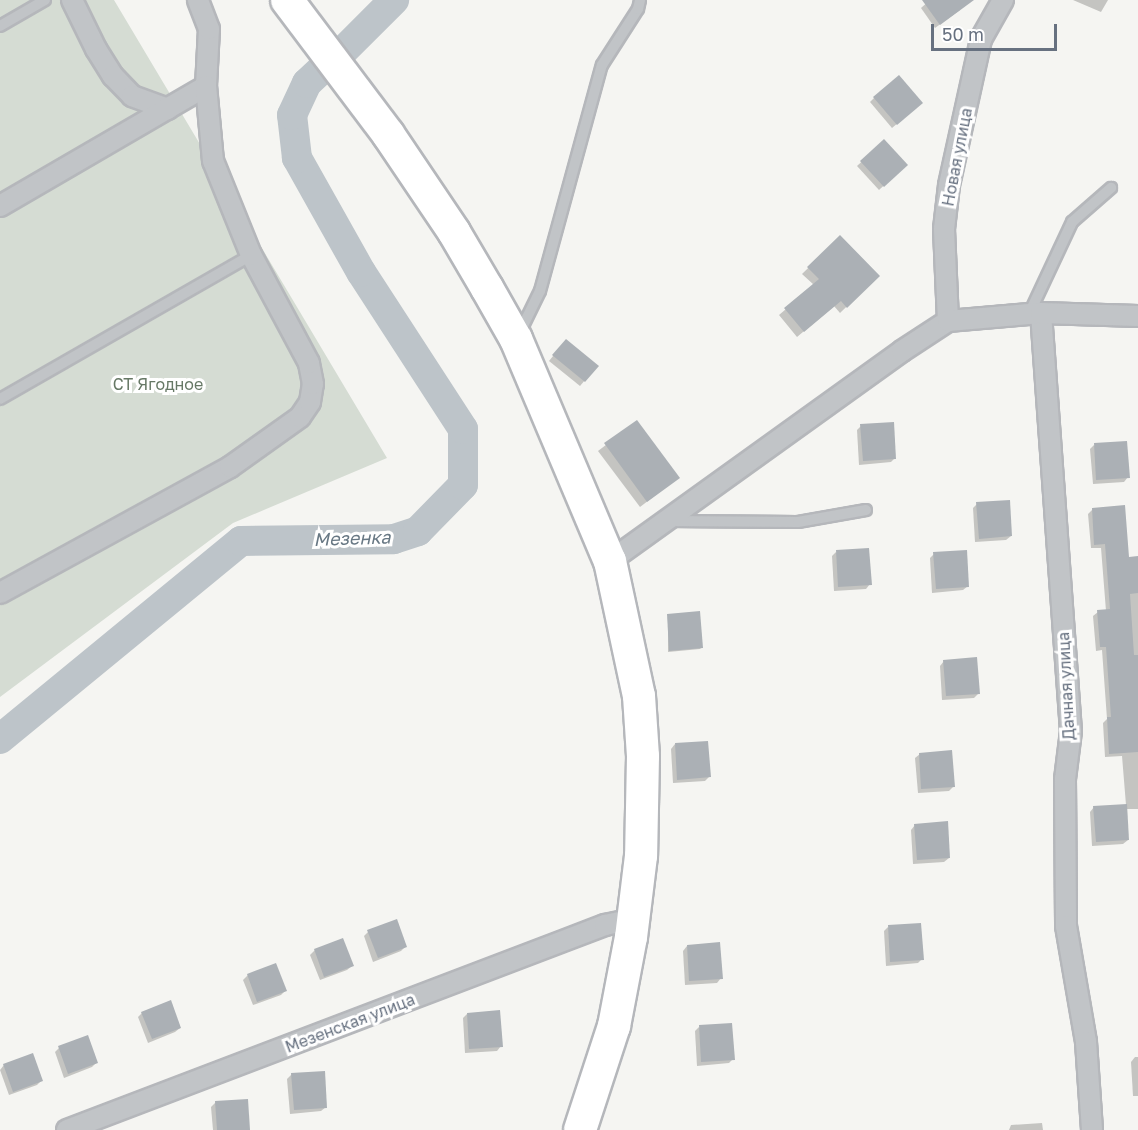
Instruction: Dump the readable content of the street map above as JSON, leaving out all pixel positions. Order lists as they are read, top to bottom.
{
  "streets": {
    "street": ["Новая улица", "Дачная улица", "Мезенская улица"]
  },
  "water": ["Мезенка"],
  "parks": ["СТ Ягодное"],
  "scale_bar": "50 m"
}
